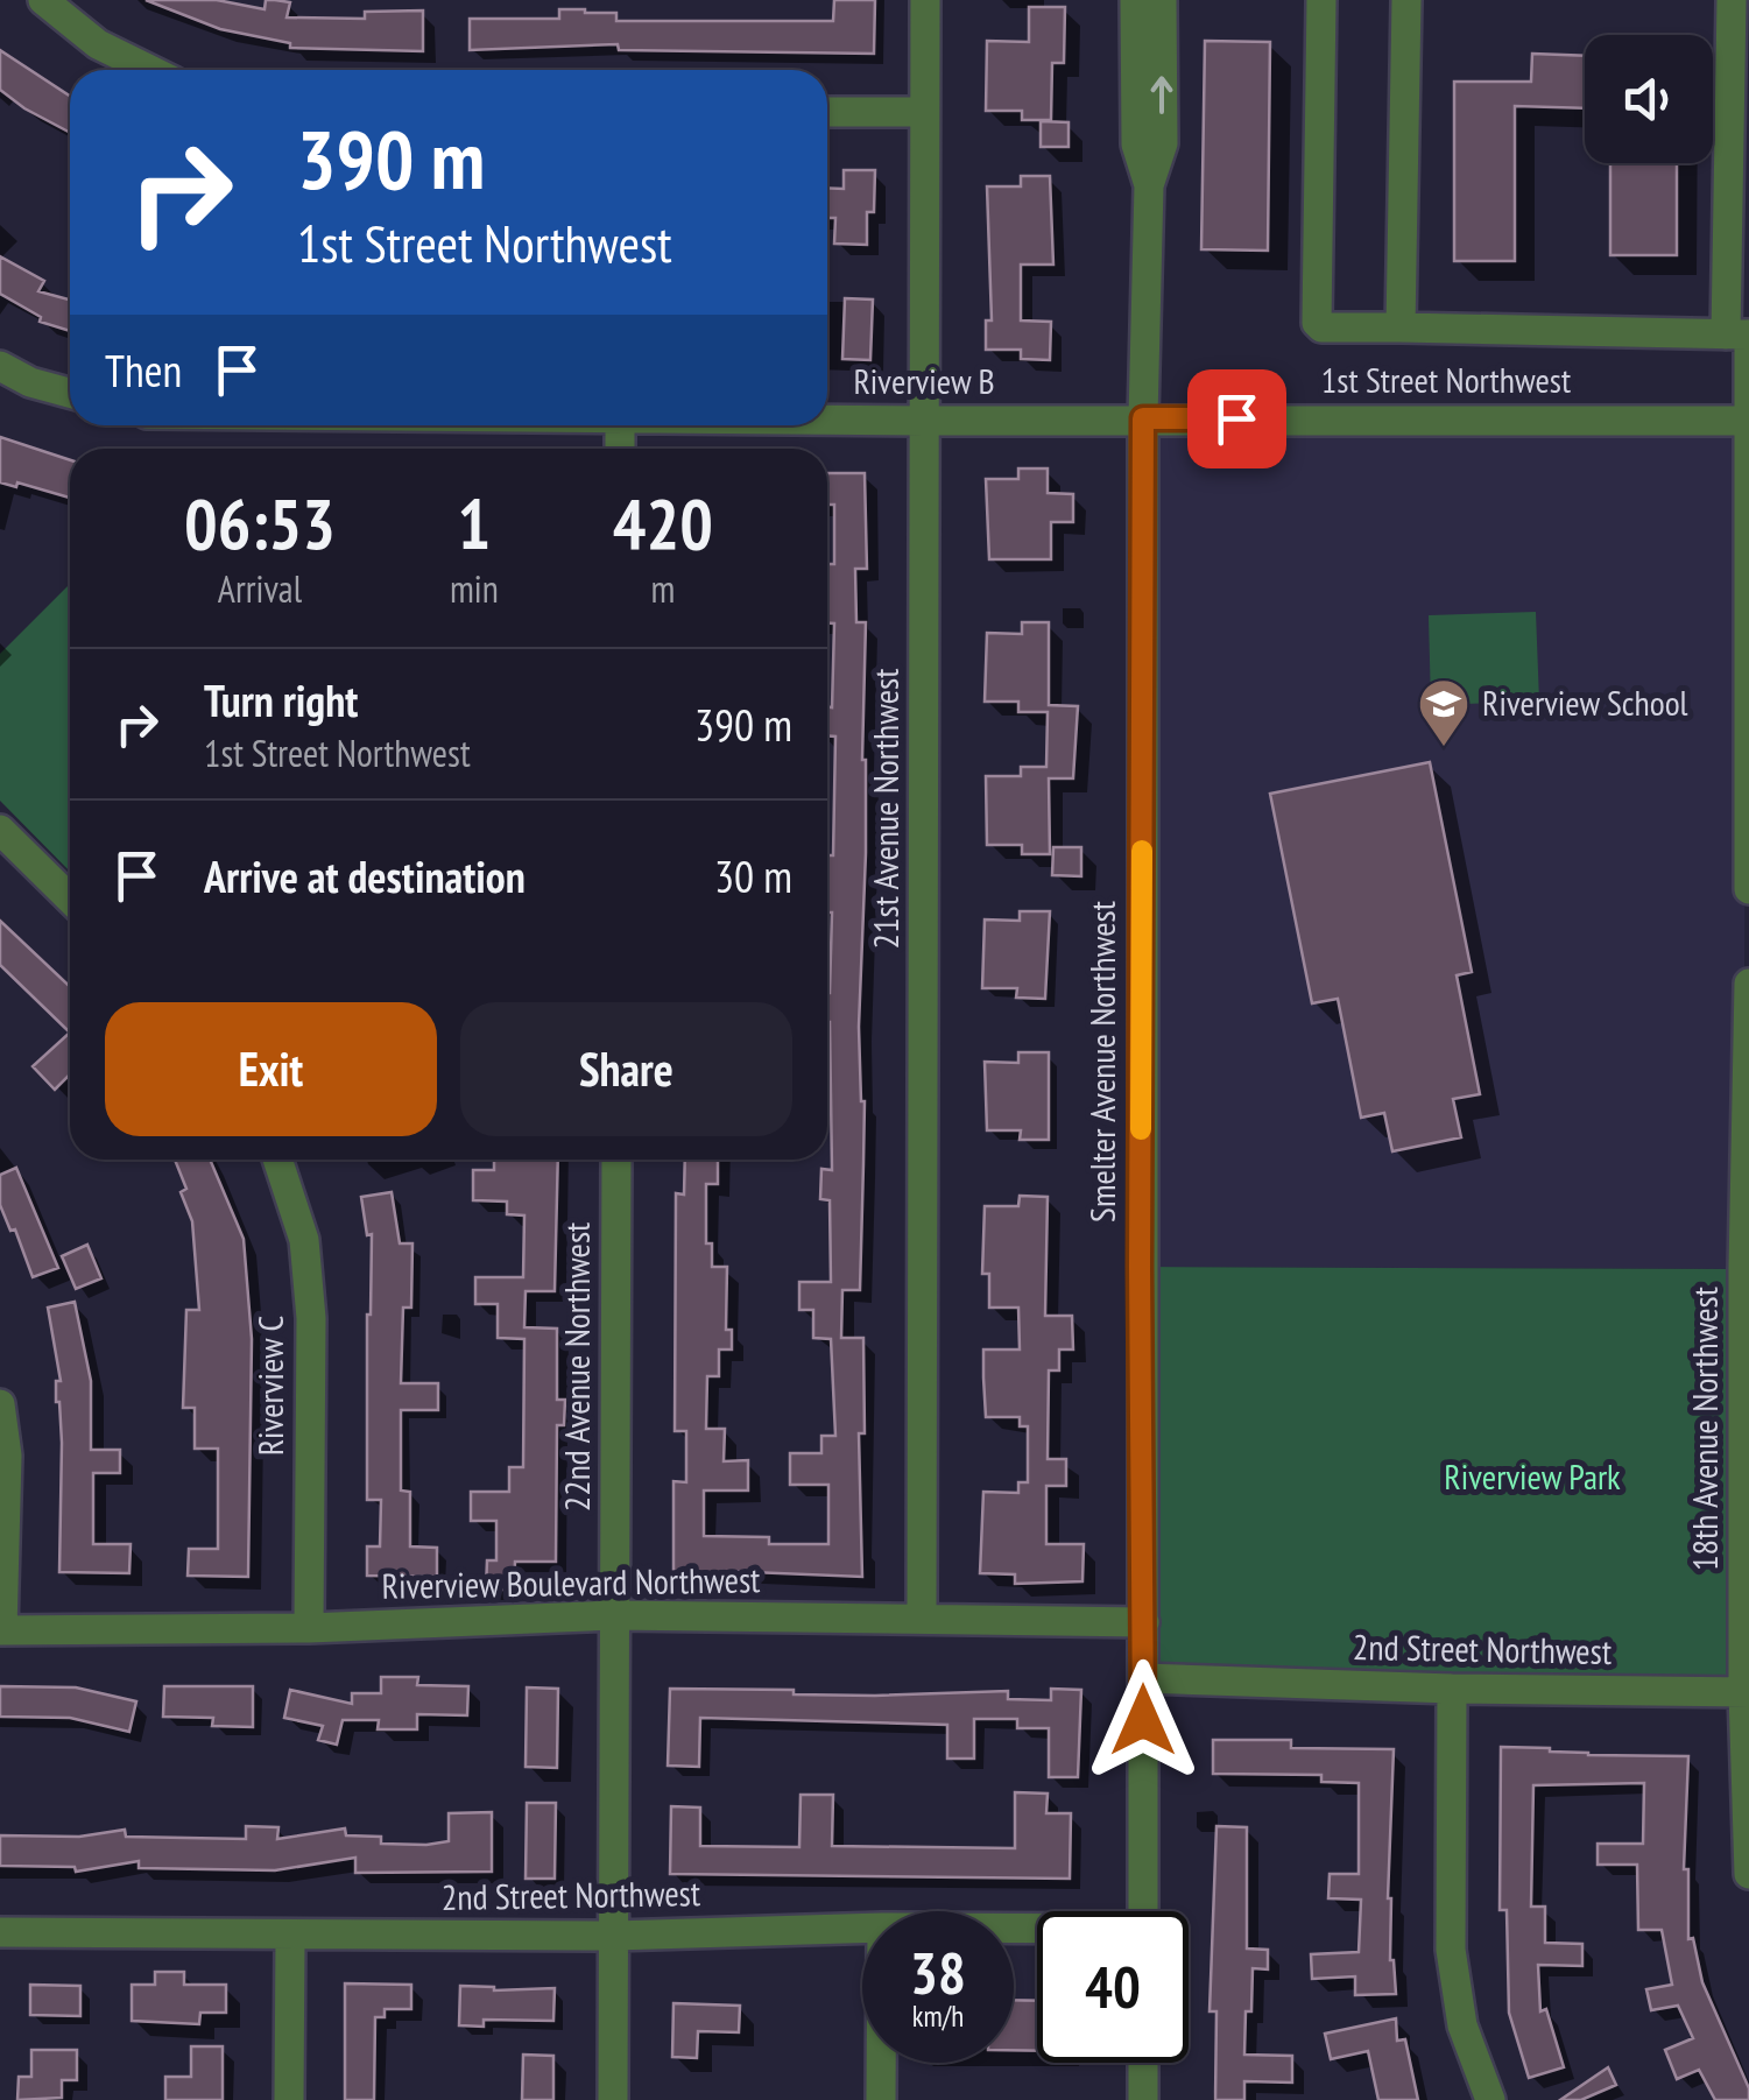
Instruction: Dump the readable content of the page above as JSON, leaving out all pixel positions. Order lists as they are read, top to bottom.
{
  "streets": {
    "street": [
      "1st Street Northwest",
      "Riverview B",
      "21st Avenue Northwest",
      "Smelter Avenue Northwest",
      "22nd Avenue Northwest",
      "Riverview C",
      "18th Avenue Northwest",
      "Riverview Boulevard Northwest",
      "2nd Street Northwest"
    ]
  },
  "crossings": [
    ["1st Street Northwest", "Riverview B"],
    ["1st Street Northwest", "Smelter Avenue Northwest"],
    ["Riverview B", "21st Avenue Northwest"],
    ["Riverview B", "Smelter Avenue Northwest"],
    ["21st Avenue Northwest", "Riverview Boulevard Northwest"],
    ["Smelter Avenue Northwest", "Riverview Boulevard Northwest"],
    ["Smelter Avenue Northwest", "2nd Street Northwest"],
    ["22nd Avenue Northwest", "Riverview Boulevard Northwest"],
    ["22nd Avenue Northwest", "2nd Street Northwest"],
    ["Riverview C", "Riverview Boulevard Northwest"],
    ["18th Avenue Northwest", "2nd Street Northwest"]
  ],
  "parks": ["Riverview Park"],
  "places": {
    "school or university": ["Riverview School"]
  },
  "page": {
    "turn": ["390 m", "1st Street Northwest"],
    "then": "Then",
    "eta": [
      "06:53",
      "Arrival",
      "1",
      "min",
      "420",
      "m"
    ],
    "list": [
      {
        "name": "Turn right",
        "note": "1st Street Northwest",
        "value": "390 m"
      },
      {
        "name": "Arrive at destination",
        "value": "30 m"
      }
    ],
    "buttons": ["Exit", "Share"],
    "speed": "38 km/h",
    "limit": "40"
  }
}
